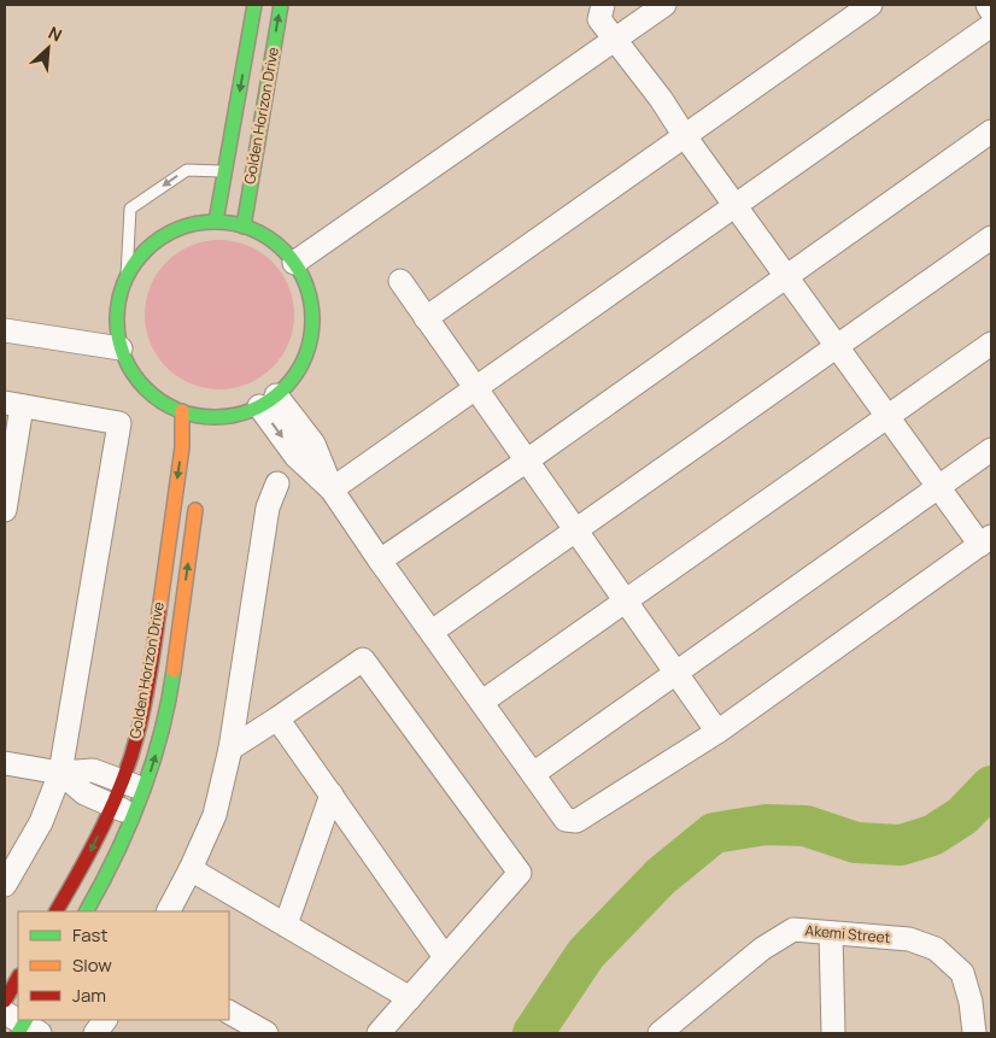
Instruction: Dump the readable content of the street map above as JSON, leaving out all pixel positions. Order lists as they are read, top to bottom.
{
  "streets": {
    "street": ["Golden Horizon Drive", "Akemi Street"]
  },
  "legend": ["Fast", "Slow", "Jam"],
  "north": "top right"
}
